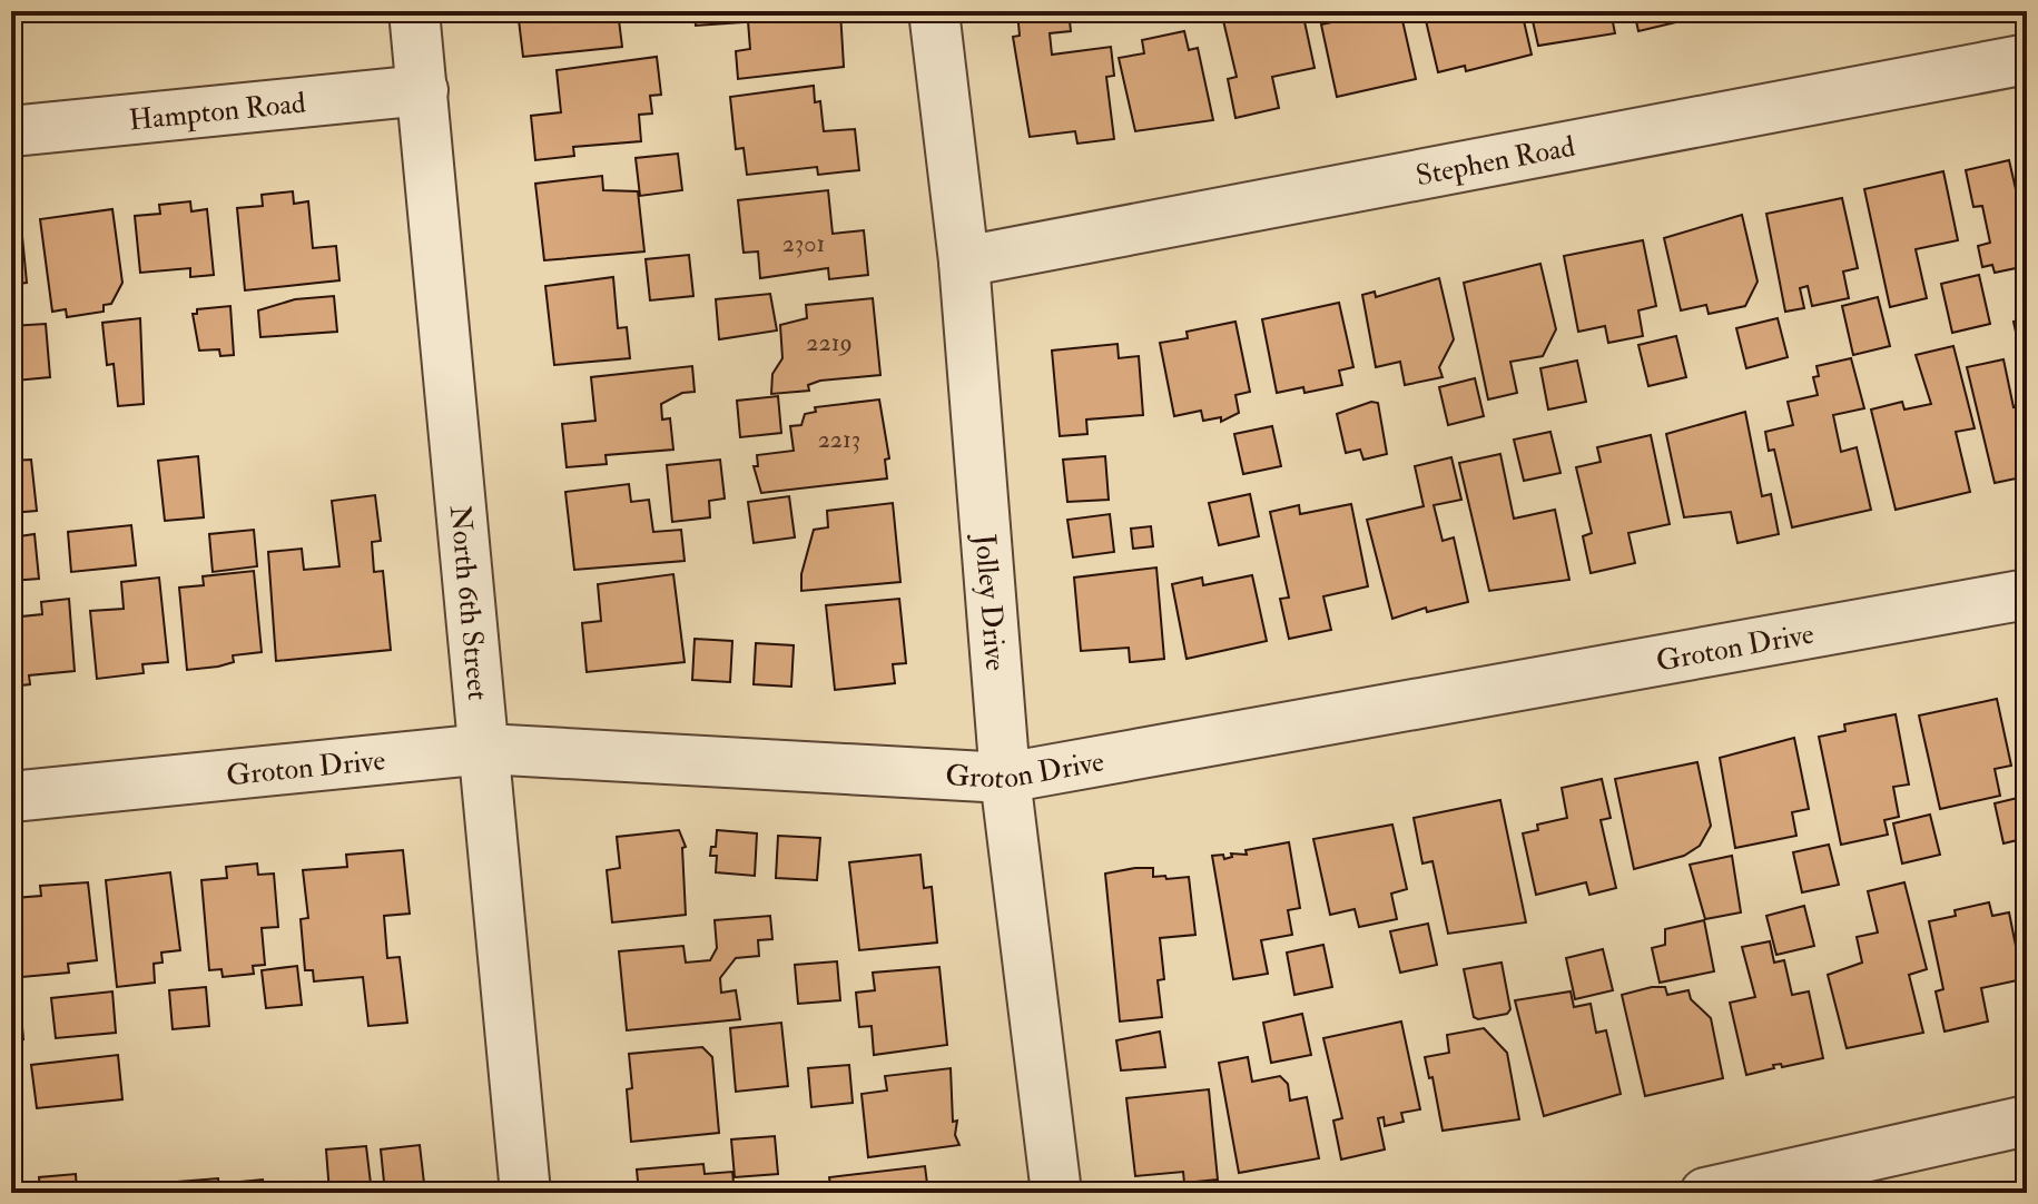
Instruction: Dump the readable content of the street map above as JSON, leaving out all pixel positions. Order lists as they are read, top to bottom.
{
  "streets": {
    "street": [
      "Hampton Road",
      "Stephen Road",
      "North 6th Street",
      "Jolley Drive",
      "Groton Drive"
    ]
  },
  "crossings": [
    ["Hampton Road", "North 6th Street"],
    ["Stephen Road", "Jolley Drive"],
    ["North 6th Street", "Groton Drive"],
    ["Jolley Drive", "Groton Drive"]
  ],
  "house_numbers": ["2301", "2219", "2213"]
}
